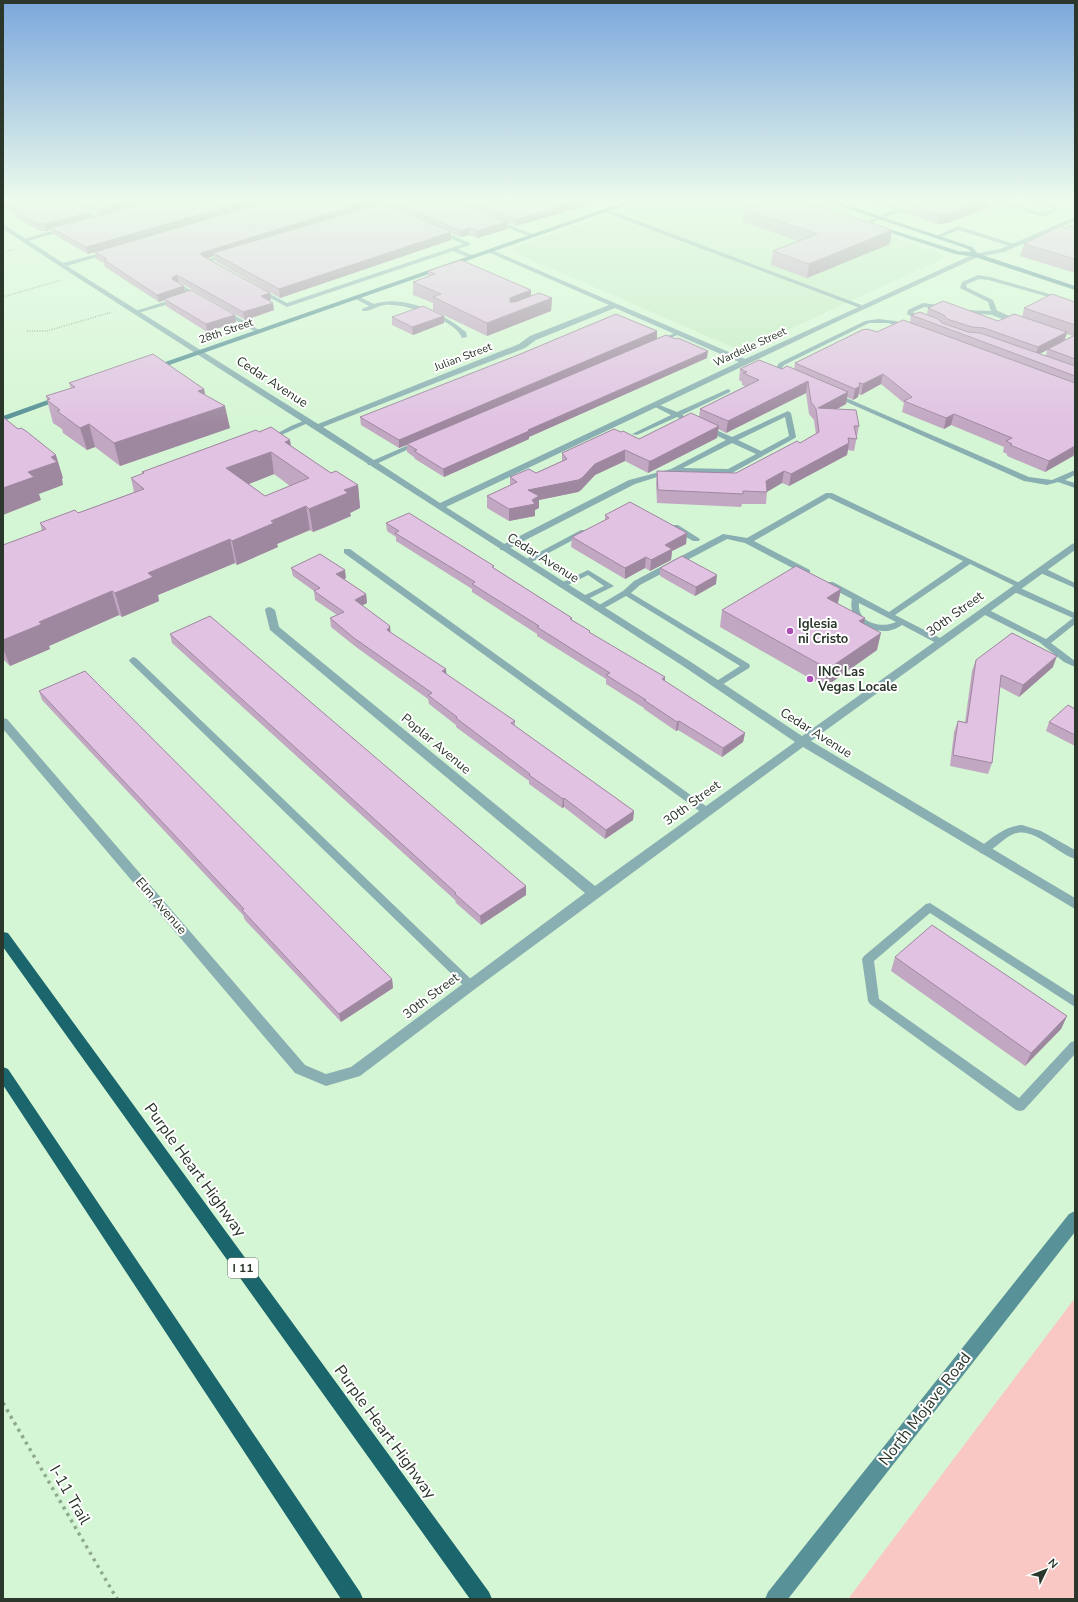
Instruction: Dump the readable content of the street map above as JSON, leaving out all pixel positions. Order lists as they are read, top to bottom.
{
  "streets": {
    "highway": ["Purple Heart Highway", "I 11"],
    "street": [
      "28th Street",
      "Wardelle Street",
      "Julian Street",
      "Cedar Avenue",
      "30th Street",
      "Poplar Avenue",
      "Elm Avenue",
      "North Mojave Road"
    ],
    "path": ["I-11 Trail"]
  },
  "crossings": [
    ["28th Street", "Cedar Avenue"],
    ["Wardelle Street", "Cedar Avenue"],
    ["Julian Street", "Cedar Avenue"],
    ["Cedar Avenue", "30th Street"],
    ["30th Street", "Poplar Avenue"],
    ["30th Street", "Elm Avenue"]
  ],
  "places": ["Iglesia ni Cristo", "INC Las Vegas Locale"],
  "north": "top right"
}
